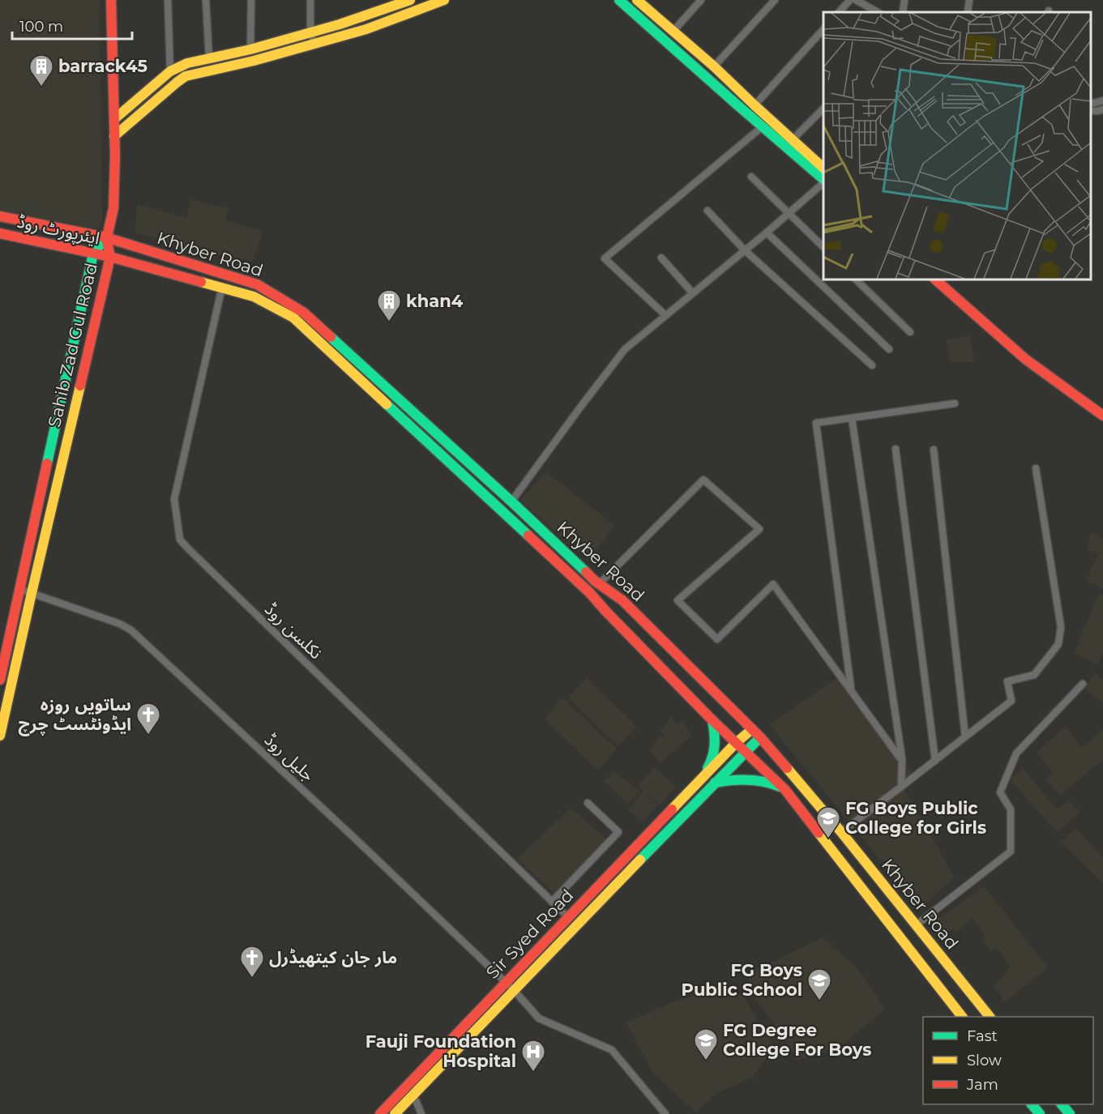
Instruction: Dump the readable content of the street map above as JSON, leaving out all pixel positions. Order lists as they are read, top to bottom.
{
  "streets": {
    "main road": [
      "ایئرپورٹ روڈ",
      "Khyber Road",
      "Sahib Zad Gul Road",
      "Sir Syed Road"
    ],
    "street": ["نکلسن روڈ", "جلیل روڈ"]
  },
  "crossings": [
    ["ایئرپورٹ روڈ", "Khyber Road"],
    ["ایئرپورٹ روڈ", "Sahib Zad Gul Road"],
    ["Khyber Road", "Sahib Zad Gul Road"],
    ["Khyber Road", "Sir Syed Road"],
    ["Sahib Zad Gul Road", "جلیل روڈ"],
    ["نکلسن روڈ", "Sir Syed Road"],
    ["جلیل روڈ", "Sir Syed Road"]
  ],
  "places": {
    "building": ["barrack45", "khan4"],
    "church": ["ساتویں روزہ ایڈونٹسٹ چرچ", "مار جان کیتھیڈرل"],
    "school or university": ["FG Boys Public College for Girls", "FG Boys Public School", "FG Degree College For Boys"],
    "hospital": ["Fauji Foundation Hospital"]
  },
  "legend": ["Fast", "Slow", "Jam"],
  "scale_bar": "100 m"
}
